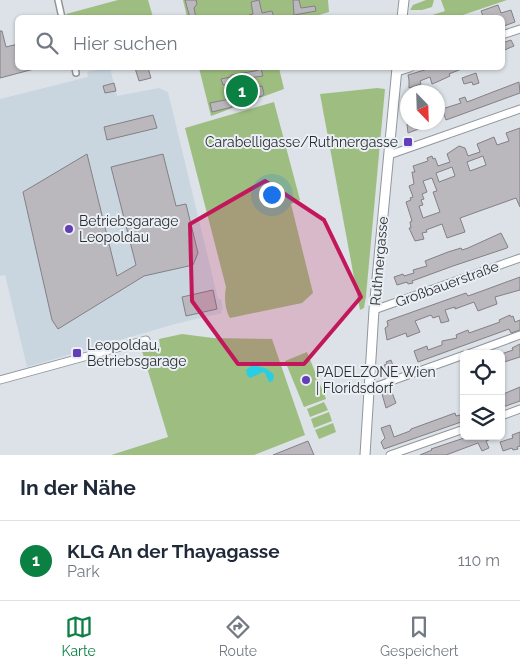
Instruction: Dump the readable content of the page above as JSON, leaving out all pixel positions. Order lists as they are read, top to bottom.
{
  "streets": {
    "street": ["Ruthnergasse", "Großbauerstraße"]
  },
  "crossings": [
    ["Ruthnergasse", "Großbauerstraße"]
  ],
  "places": {
    "transit": ["Carabelligasse/Ruthnergasse", "Leopoldau, Betriebsgarage"],
    "other": ["Betriebsgarage Leopoldau", "PADELZONE Wien | Floridsdorf"]
  },
  "north": "bottom right",
  "page": {
    "search": "Hier suchen",
    "pins": "1",
    "heading": "In der Nähe",
    "list": [
      {
        "mark": "1",
        "name": "KLG An der Thayagasse",
        "note": "Park",
        "value": "110 m"
      }
    ],
    "nav": ["Karte", "Route", "Gespeichert"]
  }
}
